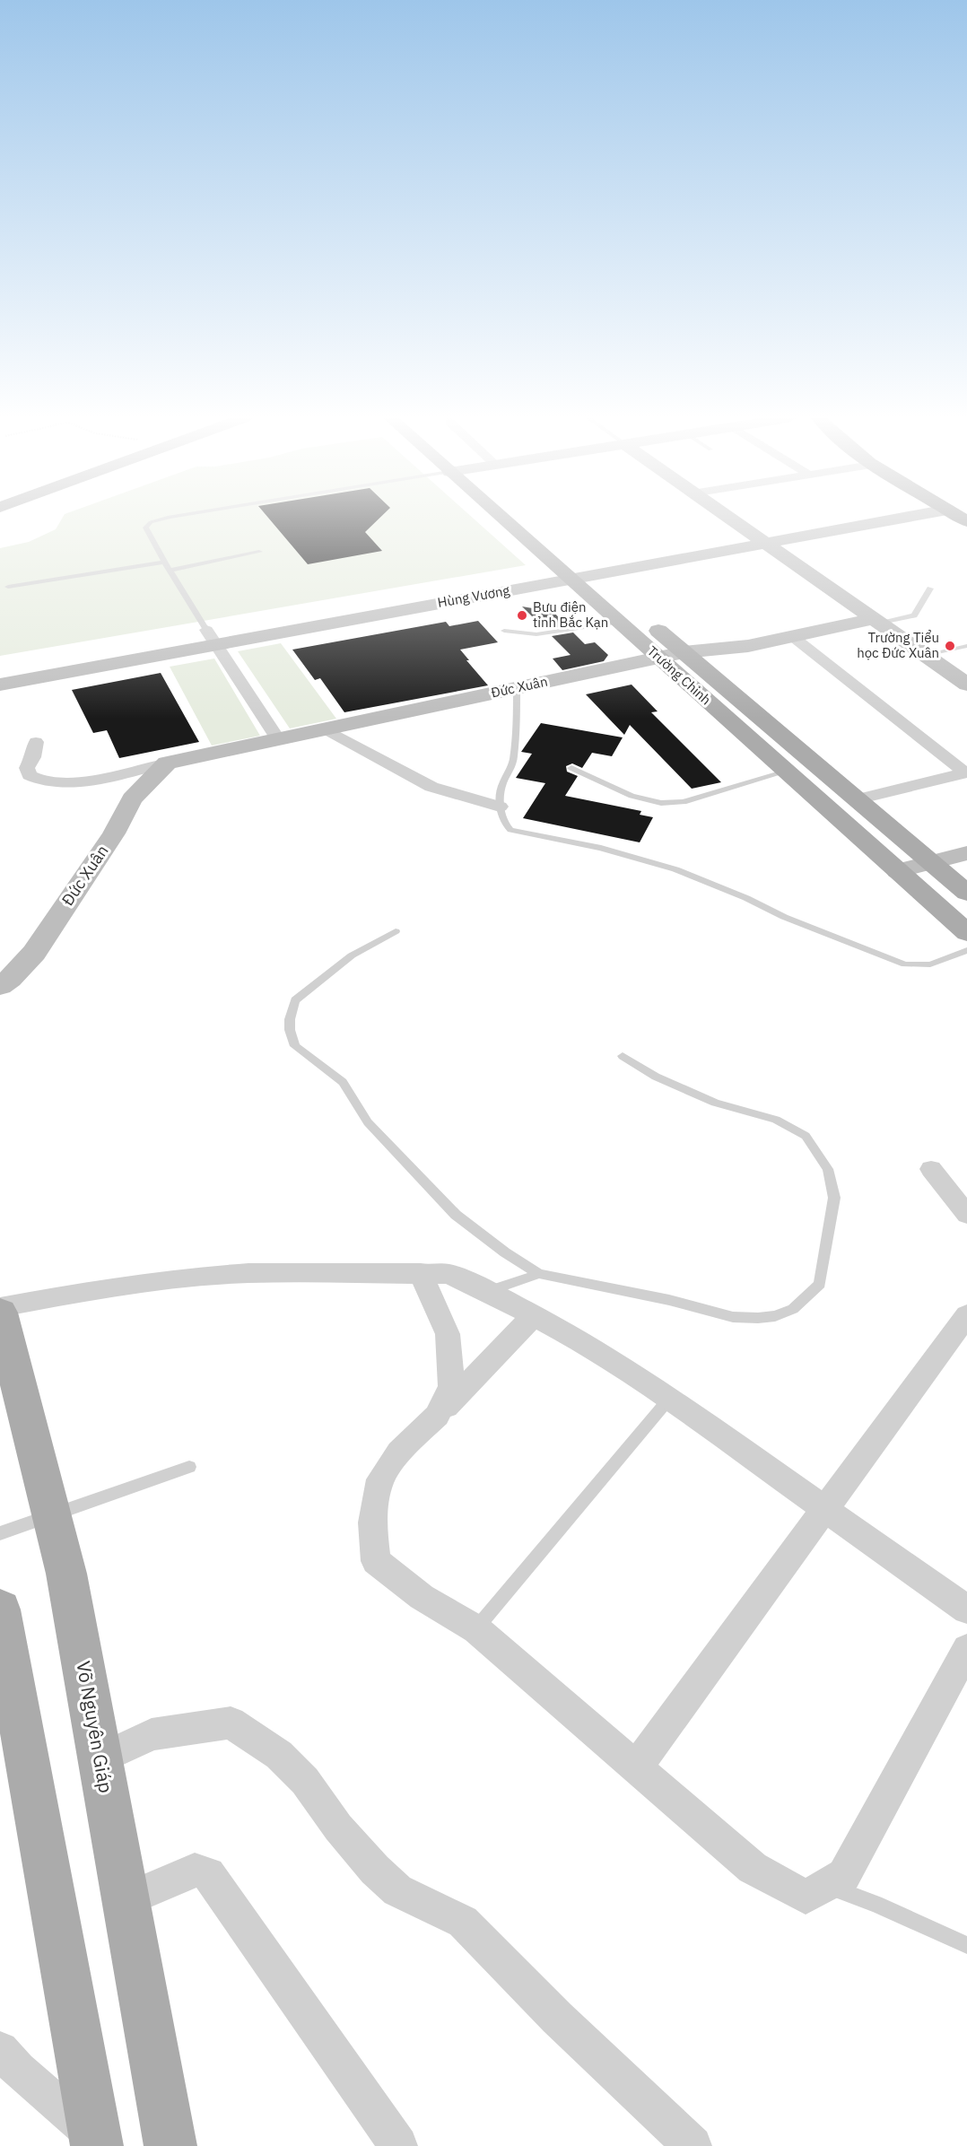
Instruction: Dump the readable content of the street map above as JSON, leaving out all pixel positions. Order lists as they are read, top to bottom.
{
  "streets": {
    "main road": ["Trường Chinh", "Võ Nguyên Giáp"],
    "street": ["Hùng Vương", "Đức Xuân"]
  },
  "crossings": [
    ["Hùng Vương", "Trường Chinh"],
    ["Trường Chinh", "Đức Xuân"]
  ],
  "places": ["Bưu điện tỉnh Bắc Kạn", "Trường Tiểu học Đức Xuân"]
}
